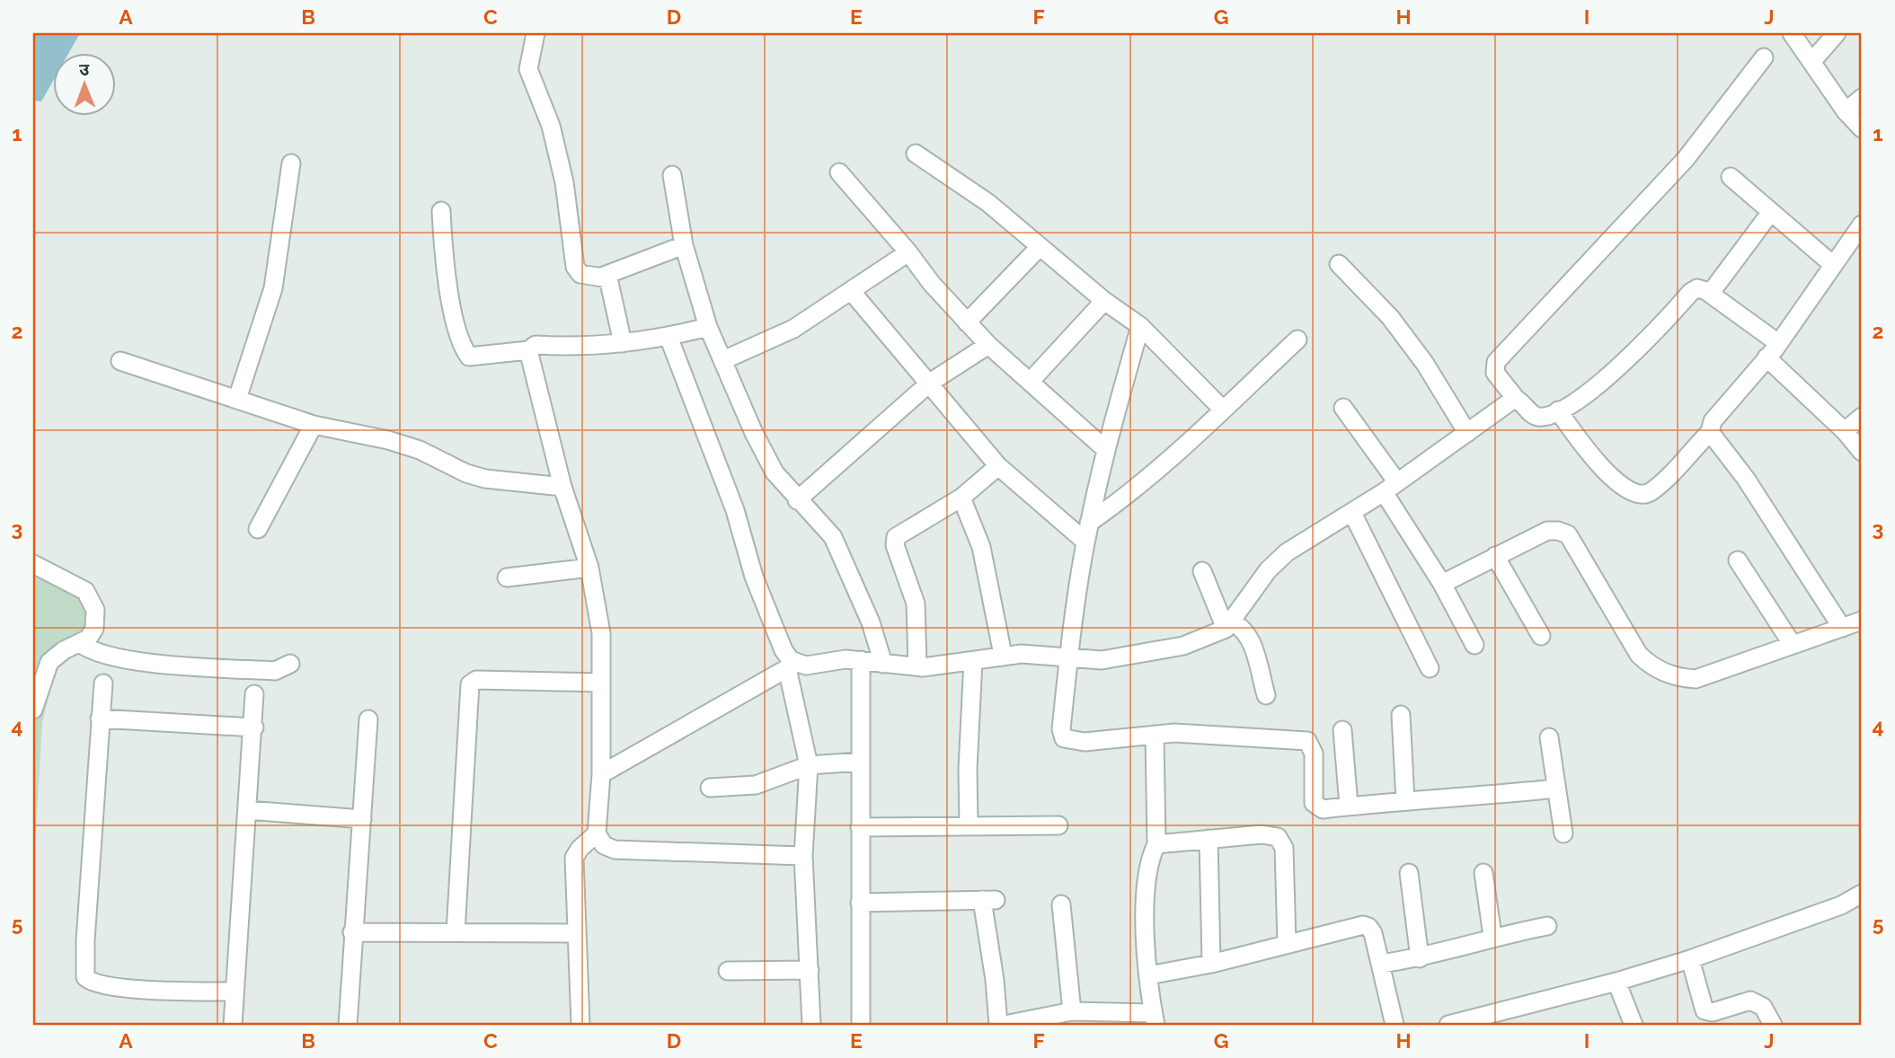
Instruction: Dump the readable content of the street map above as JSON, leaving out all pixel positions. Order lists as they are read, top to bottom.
{
  "north": "top",
  "grid": {
    "columns": [
      "A",
      "B",
      "C",
      "D",
      "E",
      "F",
      "G",
      "H",
      "I",
      "J"
    ],
    "rows": [
      "1",
      "2",
      "3",
      "4",
      "5"
    ]
  }
}
